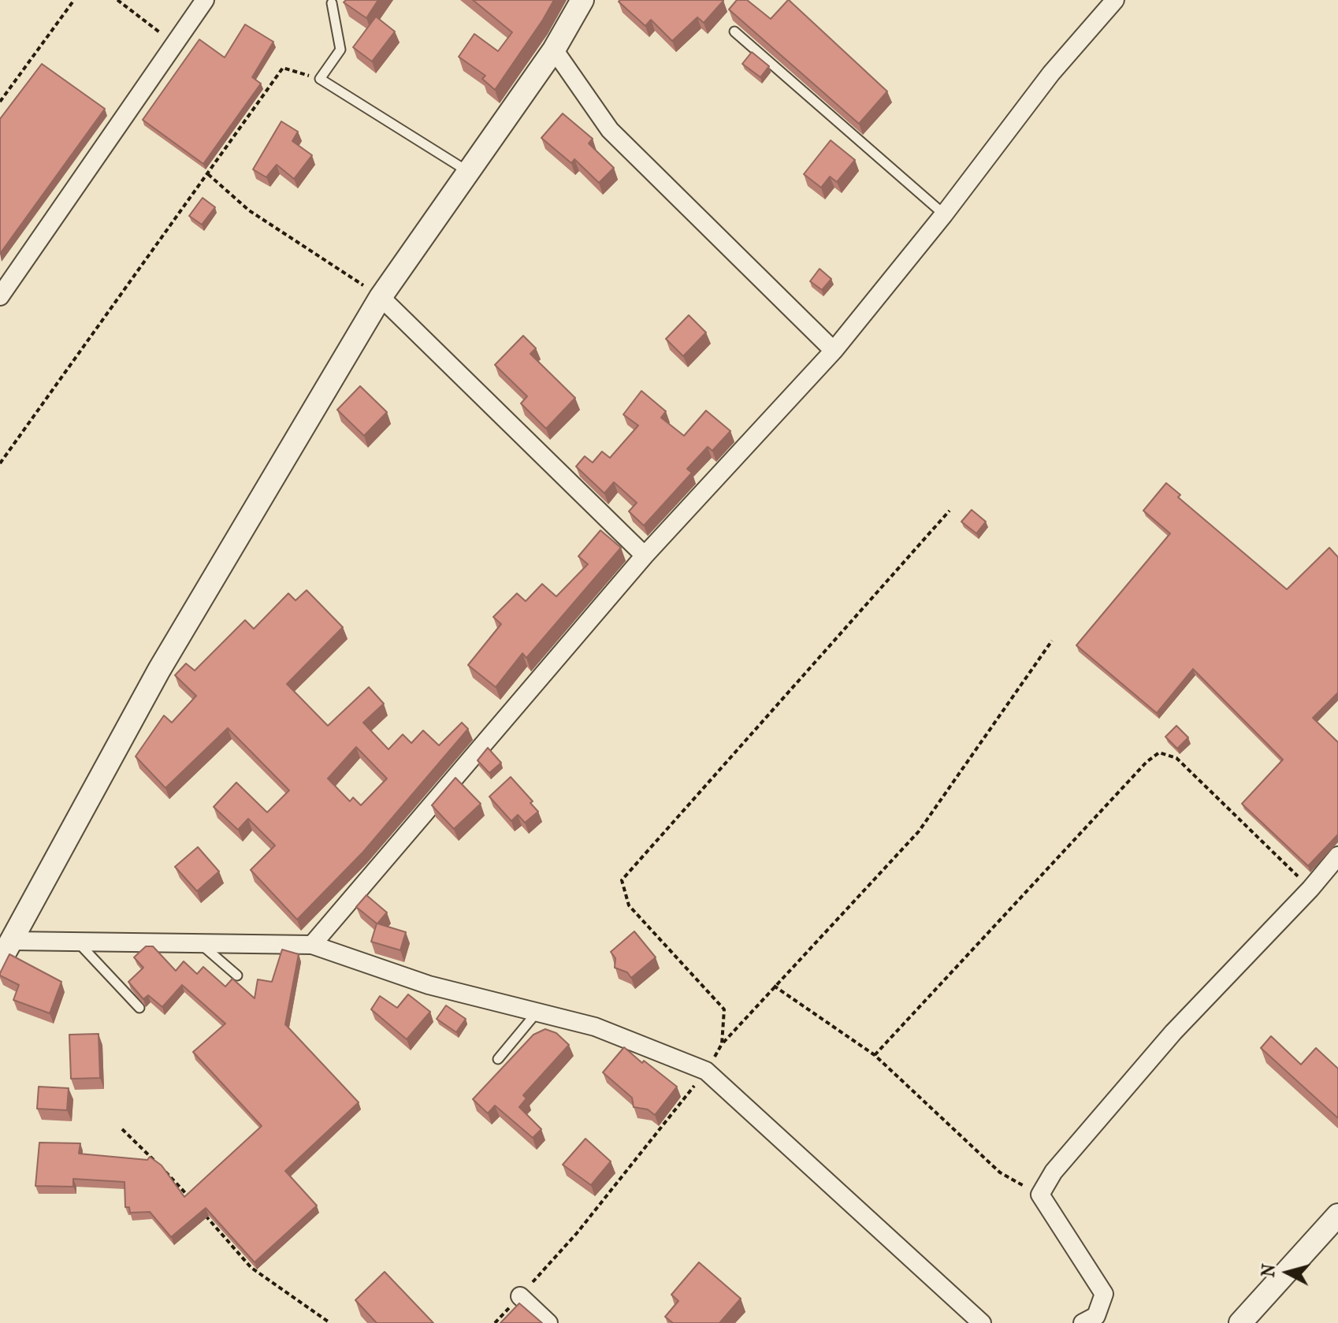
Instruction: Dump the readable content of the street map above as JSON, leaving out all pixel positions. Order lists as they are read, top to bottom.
{
  "north": "left"
}
